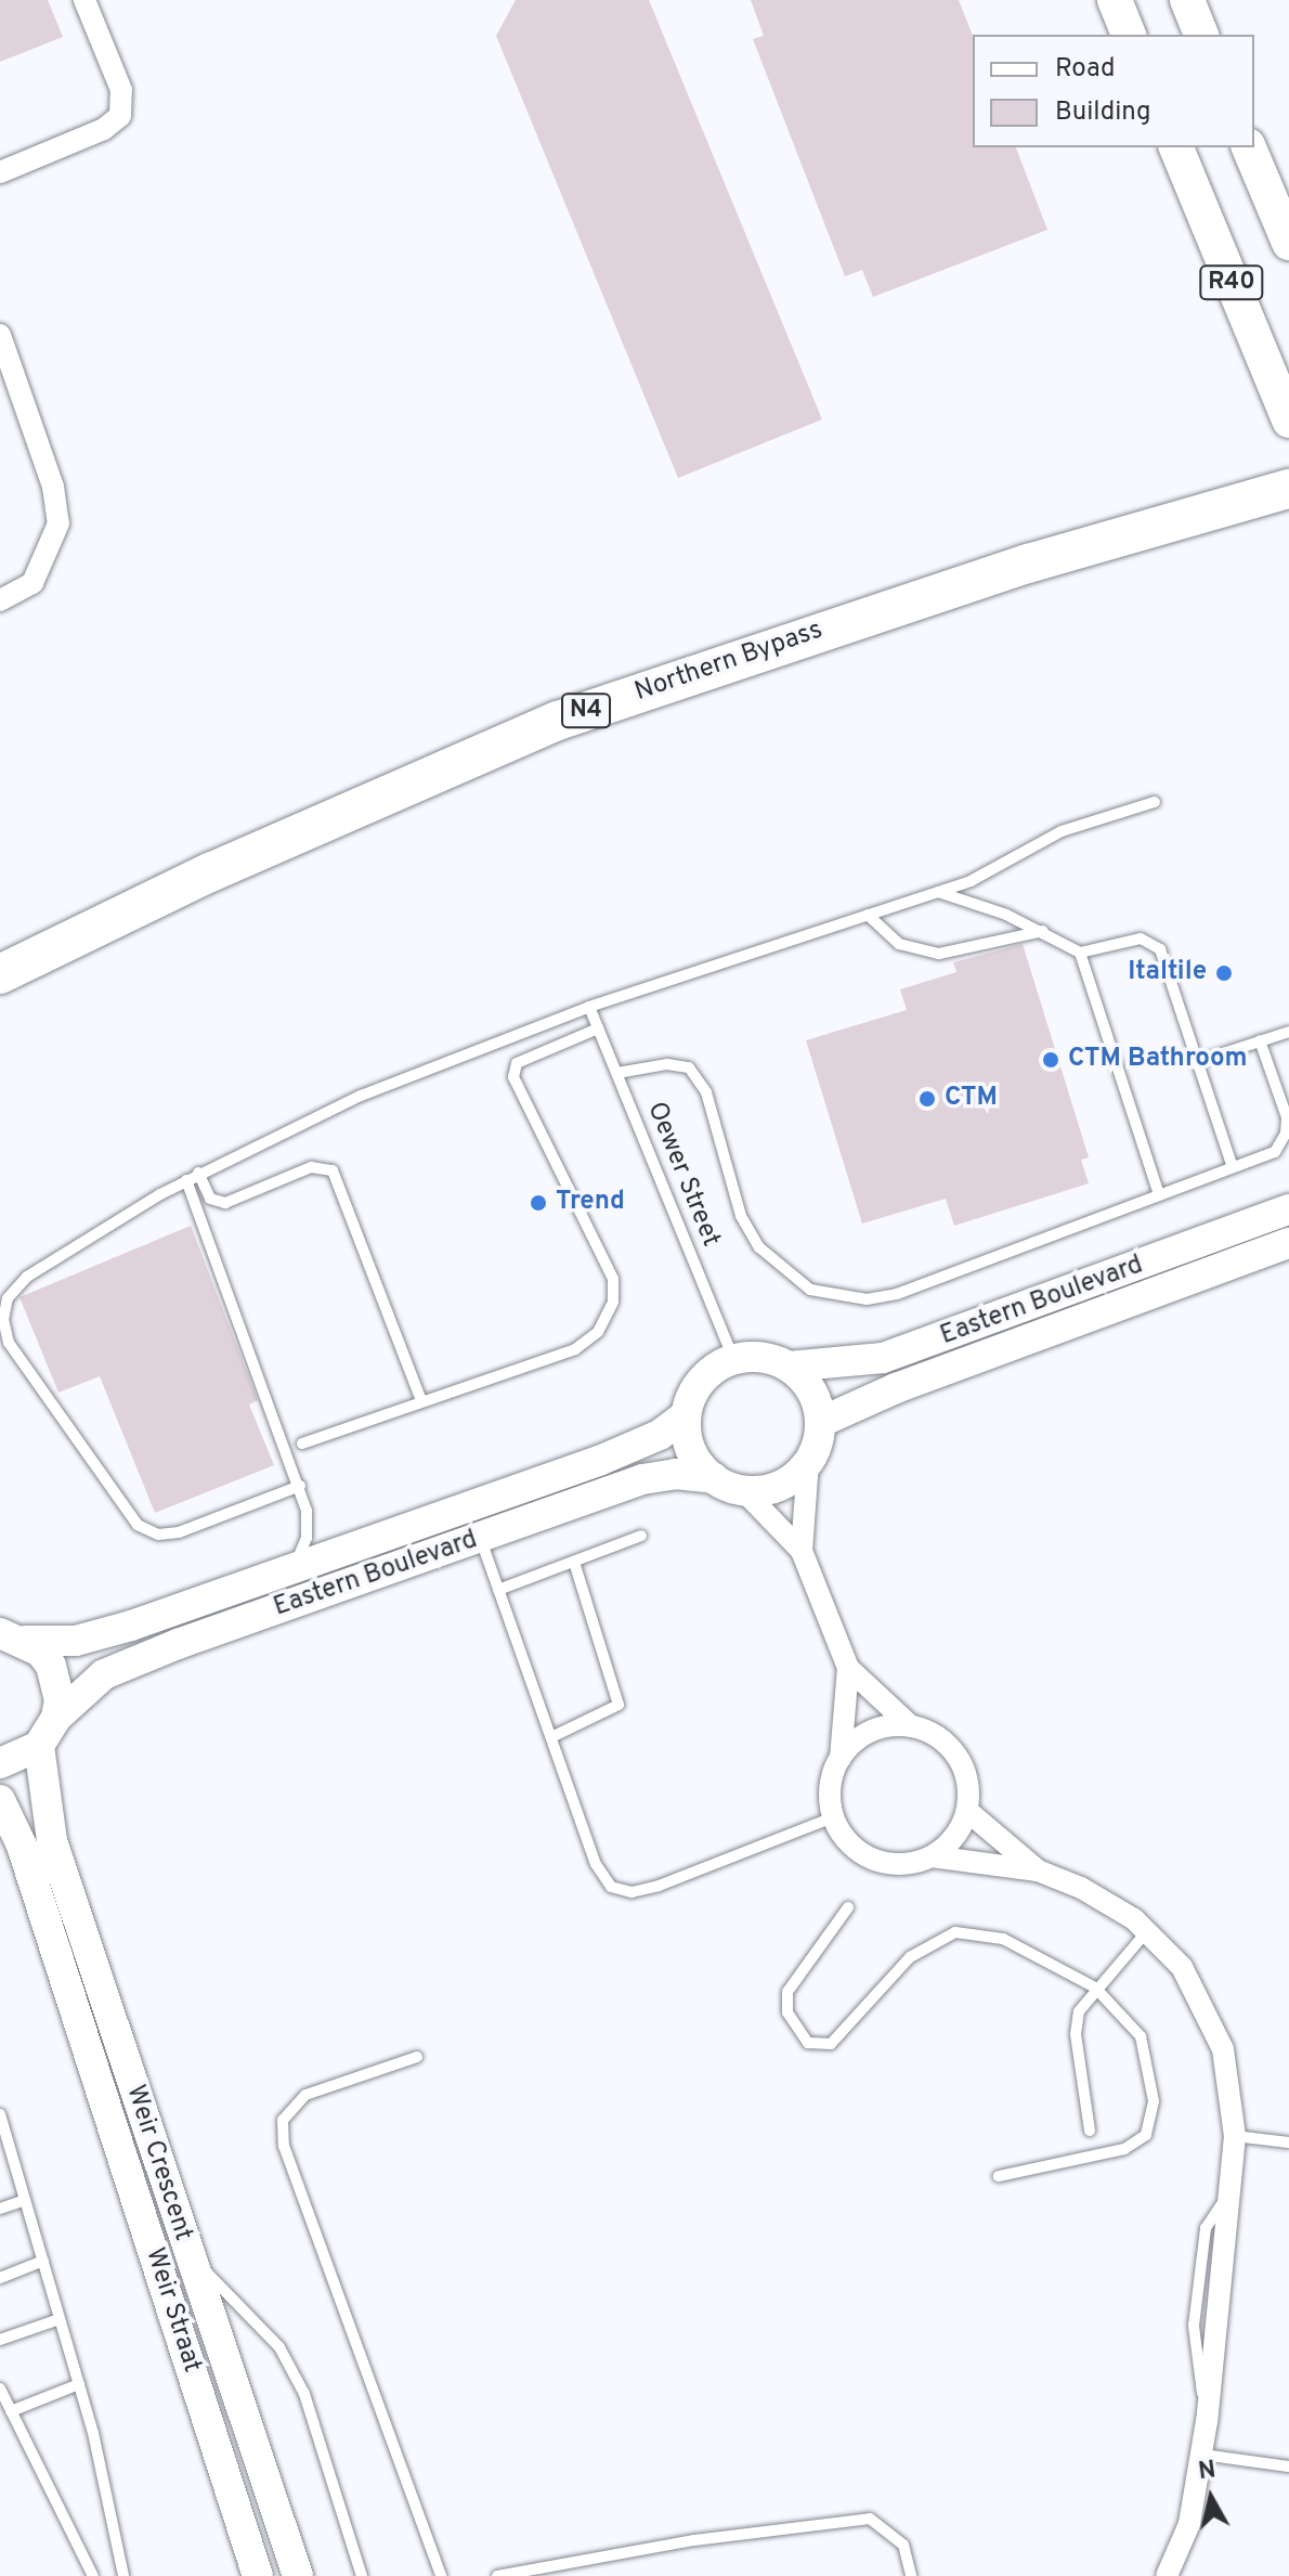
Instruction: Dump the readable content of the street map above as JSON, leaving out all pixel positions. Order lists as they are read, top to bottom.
{
  "streets": {
    "highway": ["Northern Bypass", "N4"],
    "main road": ["R40"],
    "street": ["Eastern Boulevard", "Weir Crescent", "Weir Straat"],
    "lane": ["Oewer Street"]
  },
  "crossings": [
    ["Oewer Street", "Eastern Boulevard"],
    ["Eastern Boulevard", "Weir Crescent"]
  ],
  "places": [
    "Italtile",
    "CTM Bathroom",
    "CTM",
    "Trend"
  ],
  "legend": ["Road", "Building"],
  "north": "top"
}
